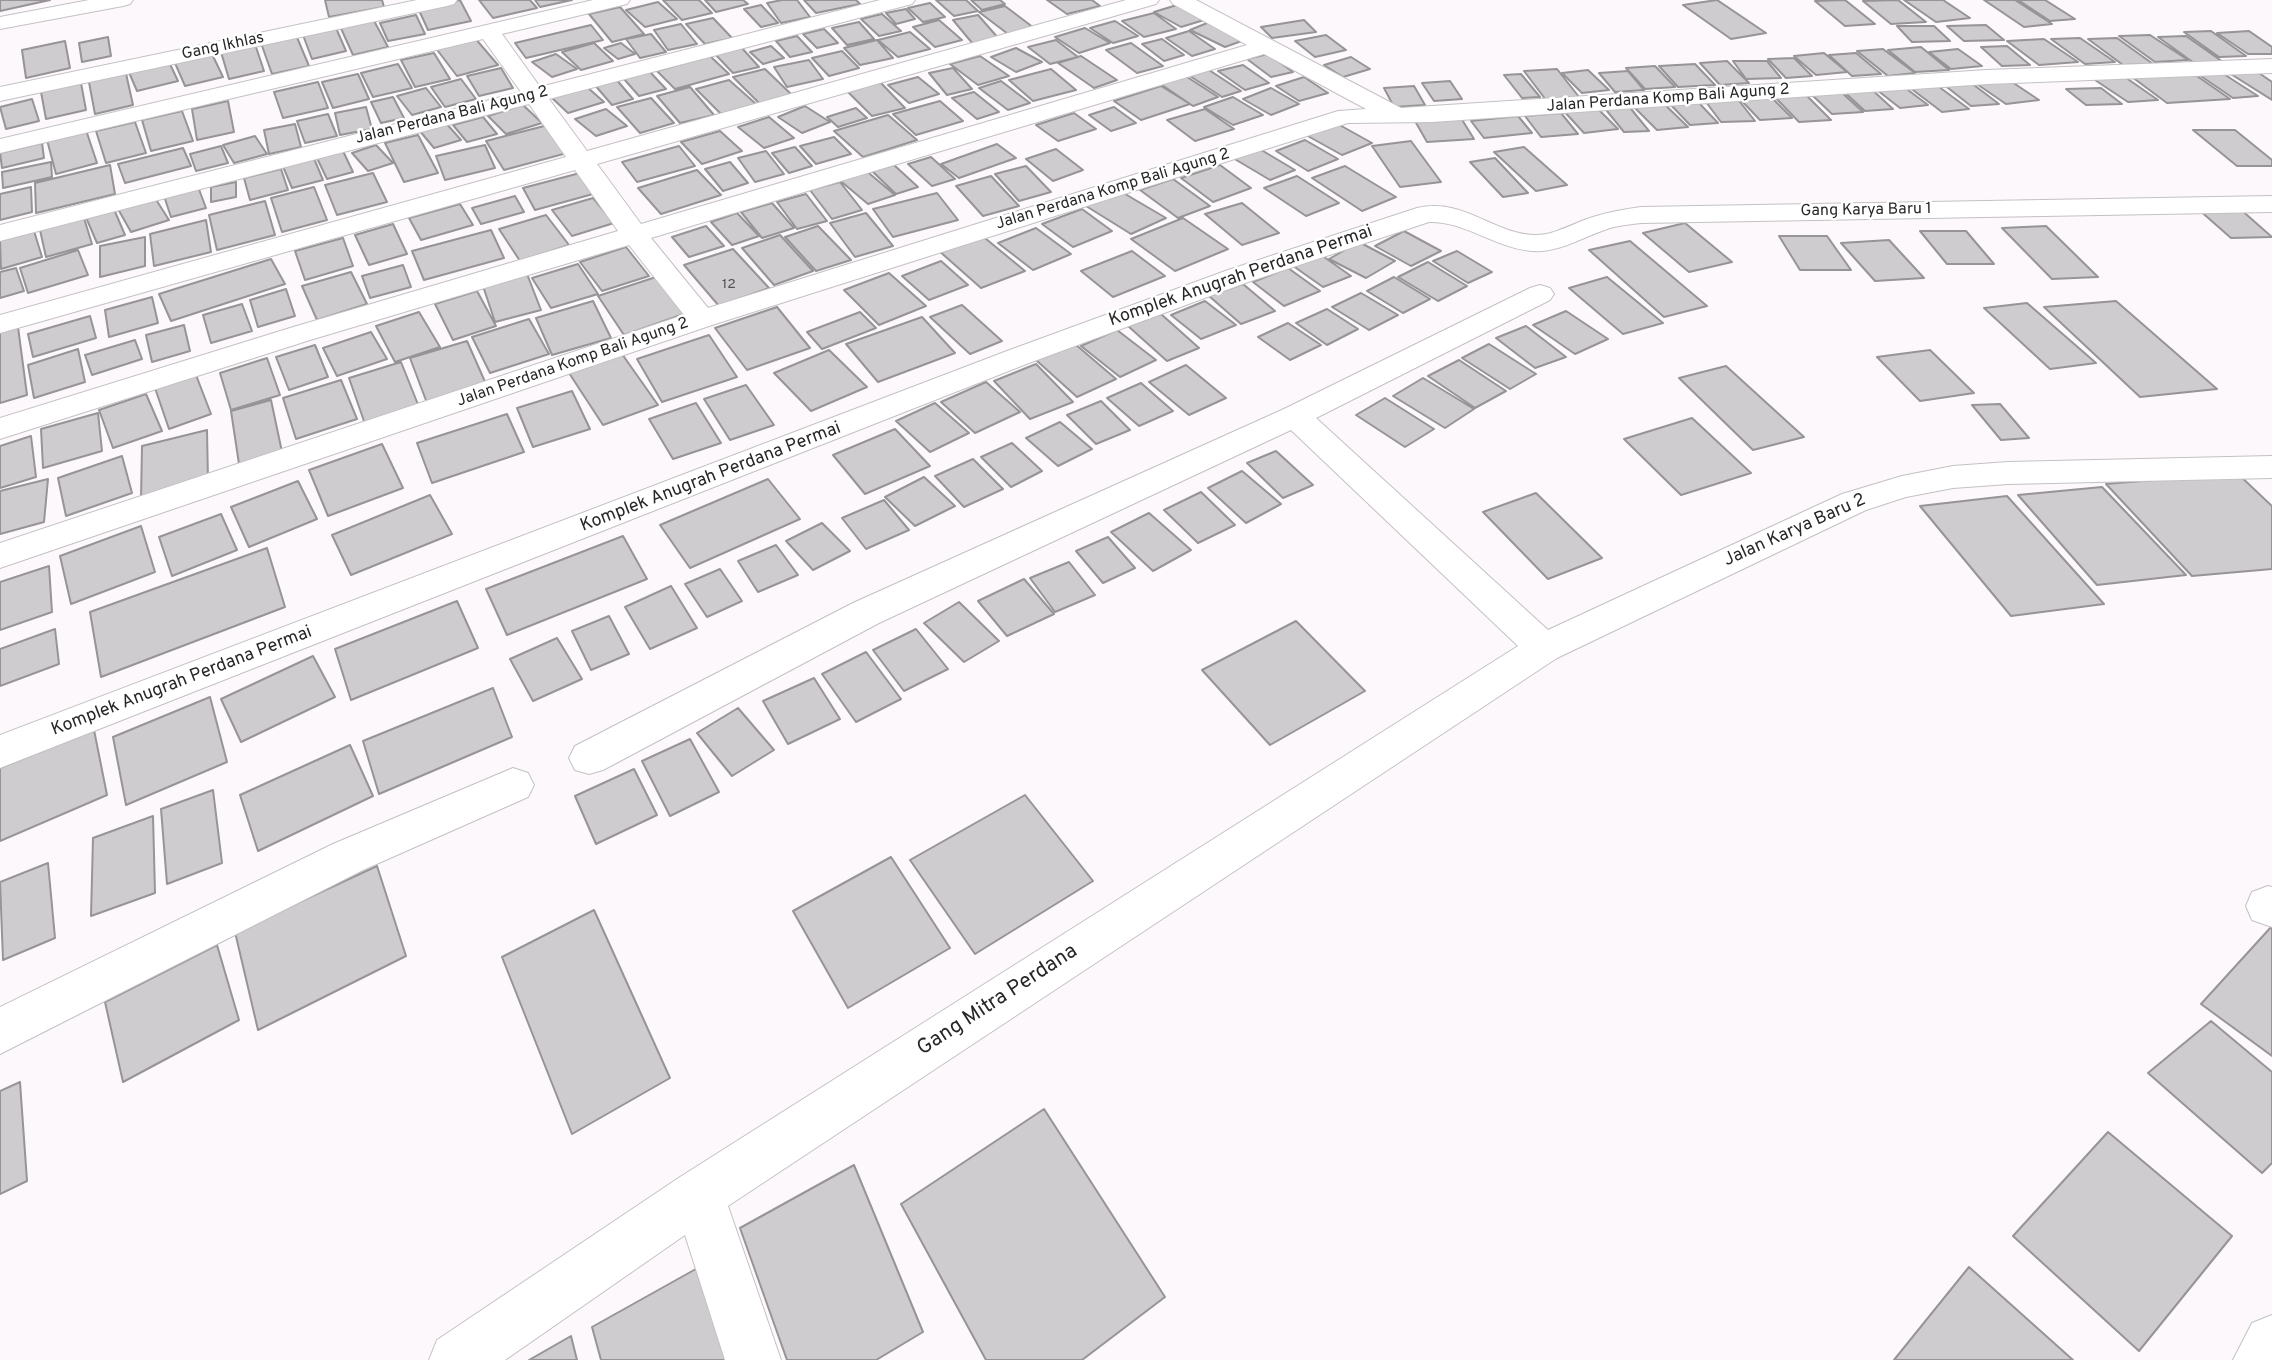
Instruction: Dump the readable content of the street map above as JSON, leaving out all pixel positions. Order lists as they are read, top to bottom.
{
  "streets": {
    "street": [
      "Gang Ikhlas",
      "Jalan Perdana Komp Bali Agung 2",
      "Jalan Perdana Bali Agung 2",
      "Gang Karya Baru 1",
      "Komplek Anugrah Perdana Permai",
      "Jalan Karya Baru 2",
      "Gang Mitra Perdana"
    ]
  },
  "crossings": [
    ["Gang Karya Baru 1", "Komplek Anugrah Perdana Permai"],
    ["Jalan Karya Baru 2", "Gang Mitra Perdana"]
  ],
  "house_numbers": ["12"]
}
